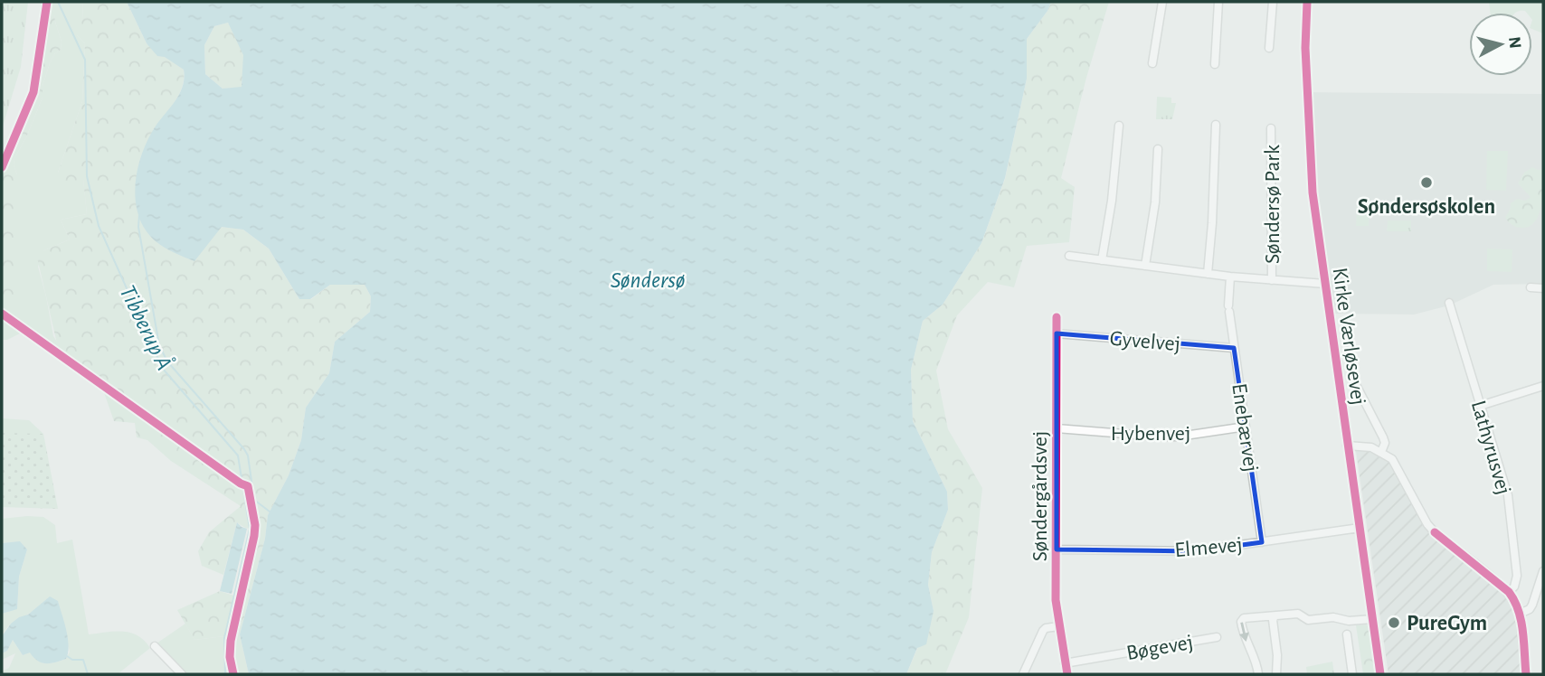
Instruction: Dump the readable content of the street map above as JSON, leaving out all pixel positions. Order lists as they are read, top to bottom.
{
  "streets": {
    "street": [
      "Søndersø Park",
      "Kirke Værløsevej",
      "Gyvelvej",
      "Enebærvej",
      "Hybenvej",
      "Lathyrusvej",
      "Søndergårdsvej",
      "Elmevej",
      "Bøgevej"
    ]
  },
  "crossings": [
    ["Søndersø Park", "Kirke Værløsevej"],
    ["Søndersø Park", "Enebærvej"],
    ["Kirke Værløsevej", "Elmevej"],
    ["Gyvelvej", "Enebærvej"],
    ["Gyvelvej", "Søndergårdsvej"],
    ["Enebærvej", "Hybenvej"],
    ["Enebærvej", "Elmevej"],
    ["Hybenvej", "Søndergårdsvej"],
    ["Søndergårdsvej", "Elmevej"],
    ["Søndergårdsvej", "Bøgevej"]
  ],
  "water": ["Søndersø", "Tibberup Å"],
  "places": ["Søndersøskolen", "PureGym"],
  "north": "right"
}
